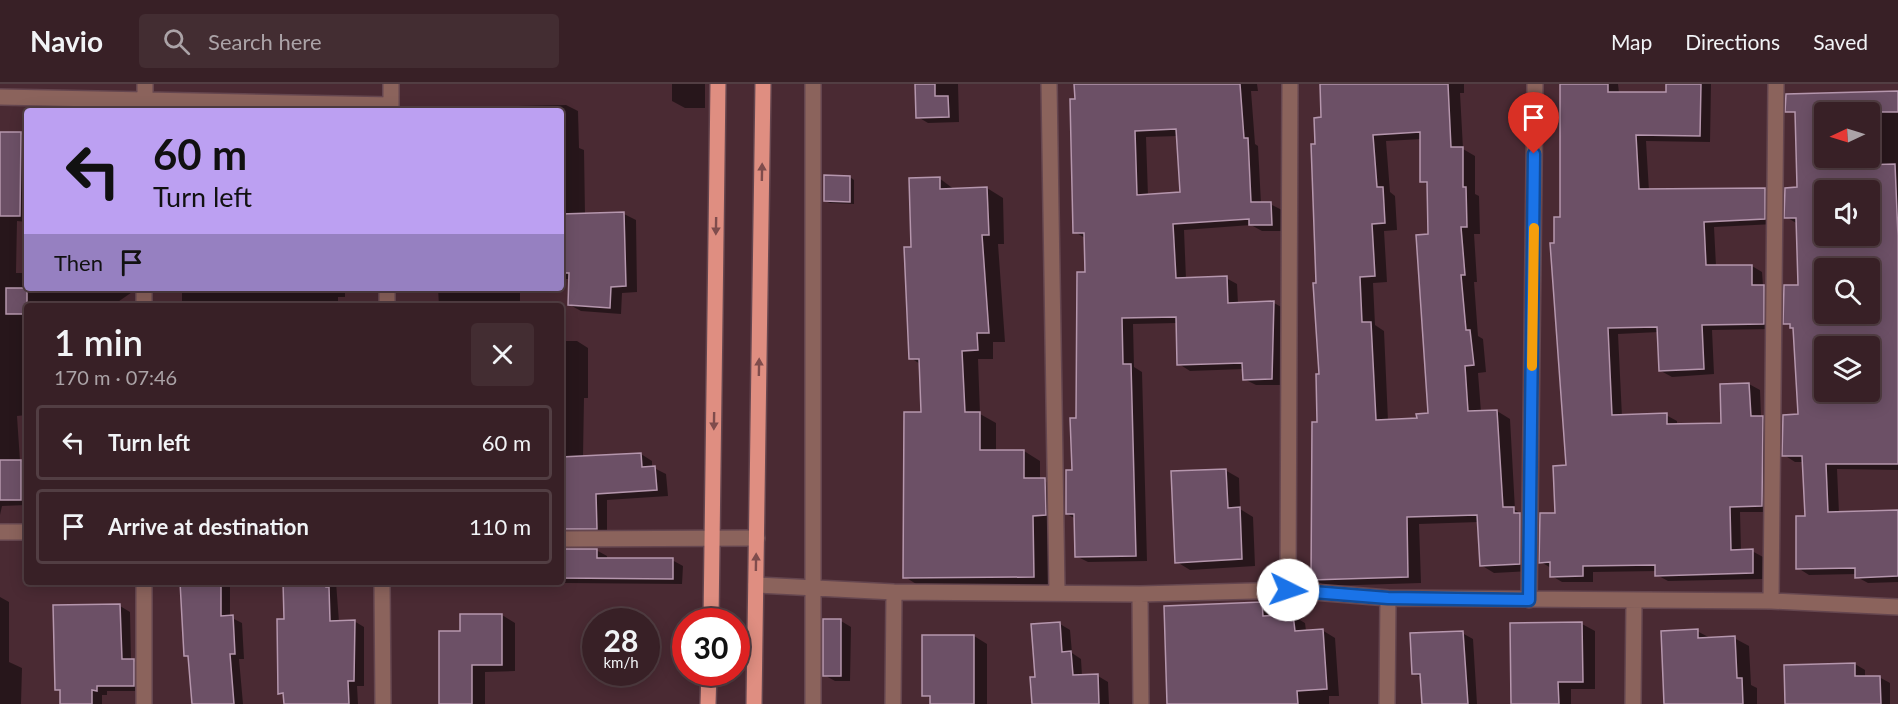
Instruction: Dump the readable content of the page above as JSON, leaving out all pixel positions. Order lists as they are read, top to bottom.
{
  "north": "left",
  "page": {
    "header": "Navio",
    "search": "Search here",
    "nav": ["Map", "Directions", "Saved"],
    "turn": ["60 m", "Turn left"],
    "then": "Then",
    "heading": ["1 min", "170 m · 07:46"],
    "list": [
      {
        "name": "Turn left",
        "value": "60 m"
      },
      {
        "name": "Arrive at destination",
        "value": "110 m"
      }
    ],
    "speed": "28 km/h",
    "limit": "30"
  }
}
